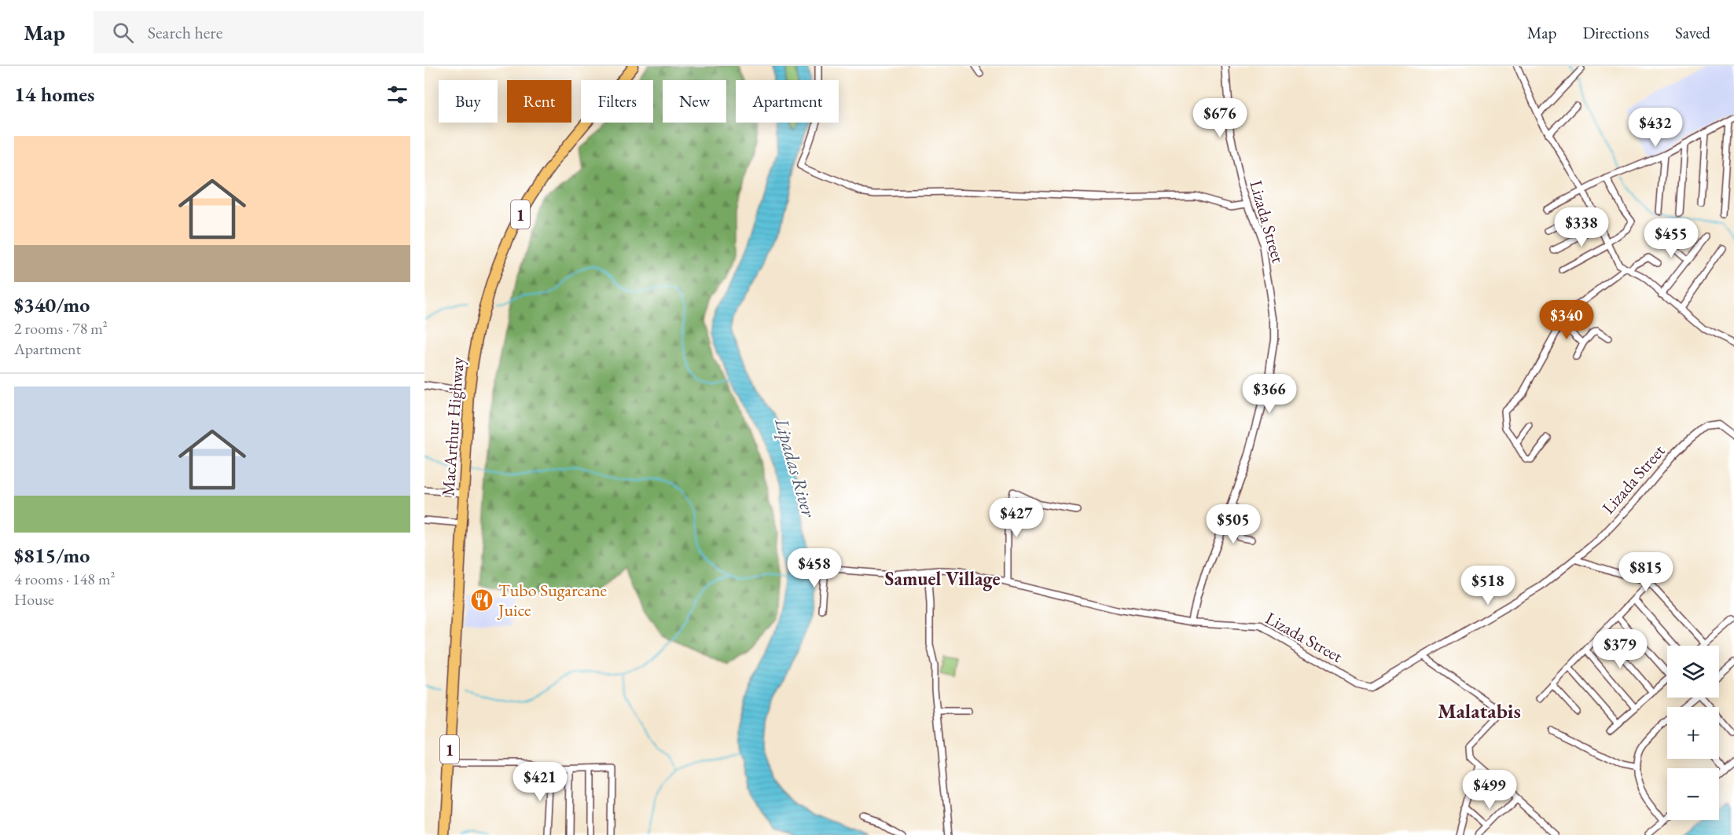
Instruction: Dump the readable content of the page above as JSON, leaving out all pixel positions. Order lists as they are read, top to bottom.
{
  "streets": {
    "highway": ["1", "MacArthur Highway"],
    "street": ["Lizada Street"]
  },
  "districts": ["Samuel Village", "Malatabis"],
  "water": ["Lipadas River"],
  "places": {
    "restaurant": ["Tubo Sugarcane Juice"]
  },
  "page": {
    "header": "Map",
    "search": "Search here",
    "nav": ["Map", "Directions", "Saved"],
    "heading": "14 homes",
    "chip": [
      "Buy",
      "Rent",
      "Filters",
      "New",
      "Apartment"
    ],
    "price": [
      "$676",
      "$432",
      "$338",
      "$455",
      "$340",
      "$366",
      "$427",
      "$505",
      "$458",
      "$815",
      "$518",
      "$379",
      "$421",
      "$499"
    ],
    "list": [
      {
        "name": "$340/mo",
        "note": "2 rooms · 78 m² · Apartment"
      },
      {
        "name": "$815/mo",
        "note": "4 rooms · 148 m² · House"
      }
    ],
    "map_buttons": ["+", "−"]
  }
}
